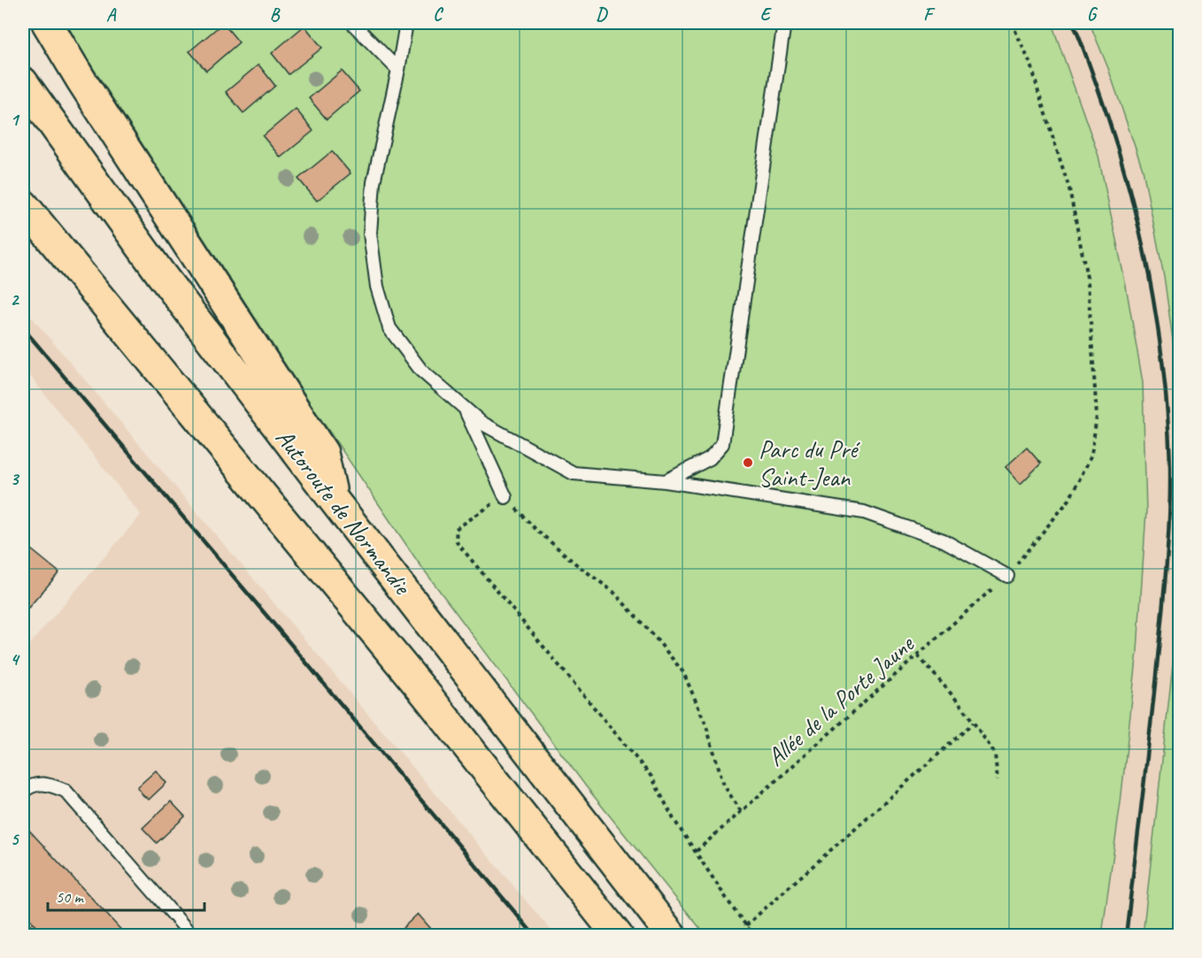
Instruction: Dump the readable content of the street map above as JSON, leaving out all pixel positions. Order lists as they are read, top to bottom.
{
  "streets": {
    "highway": ["Autoroute de Normandie"],
    "path": ["Allée de la Porte Jaune"]
  },
  "places": ["Parc du Pré Saint-Jean"],
  "scale_bar": "50 m",
  "grid": {
    "columns": [
      "A",
      "B",
      "C",
      "D",
      "E",
      "F",
      "G"
    ],
    "rows": [
      "1",
      "2",
      "3",
      "4",
      "5"
    ]
  }
}
